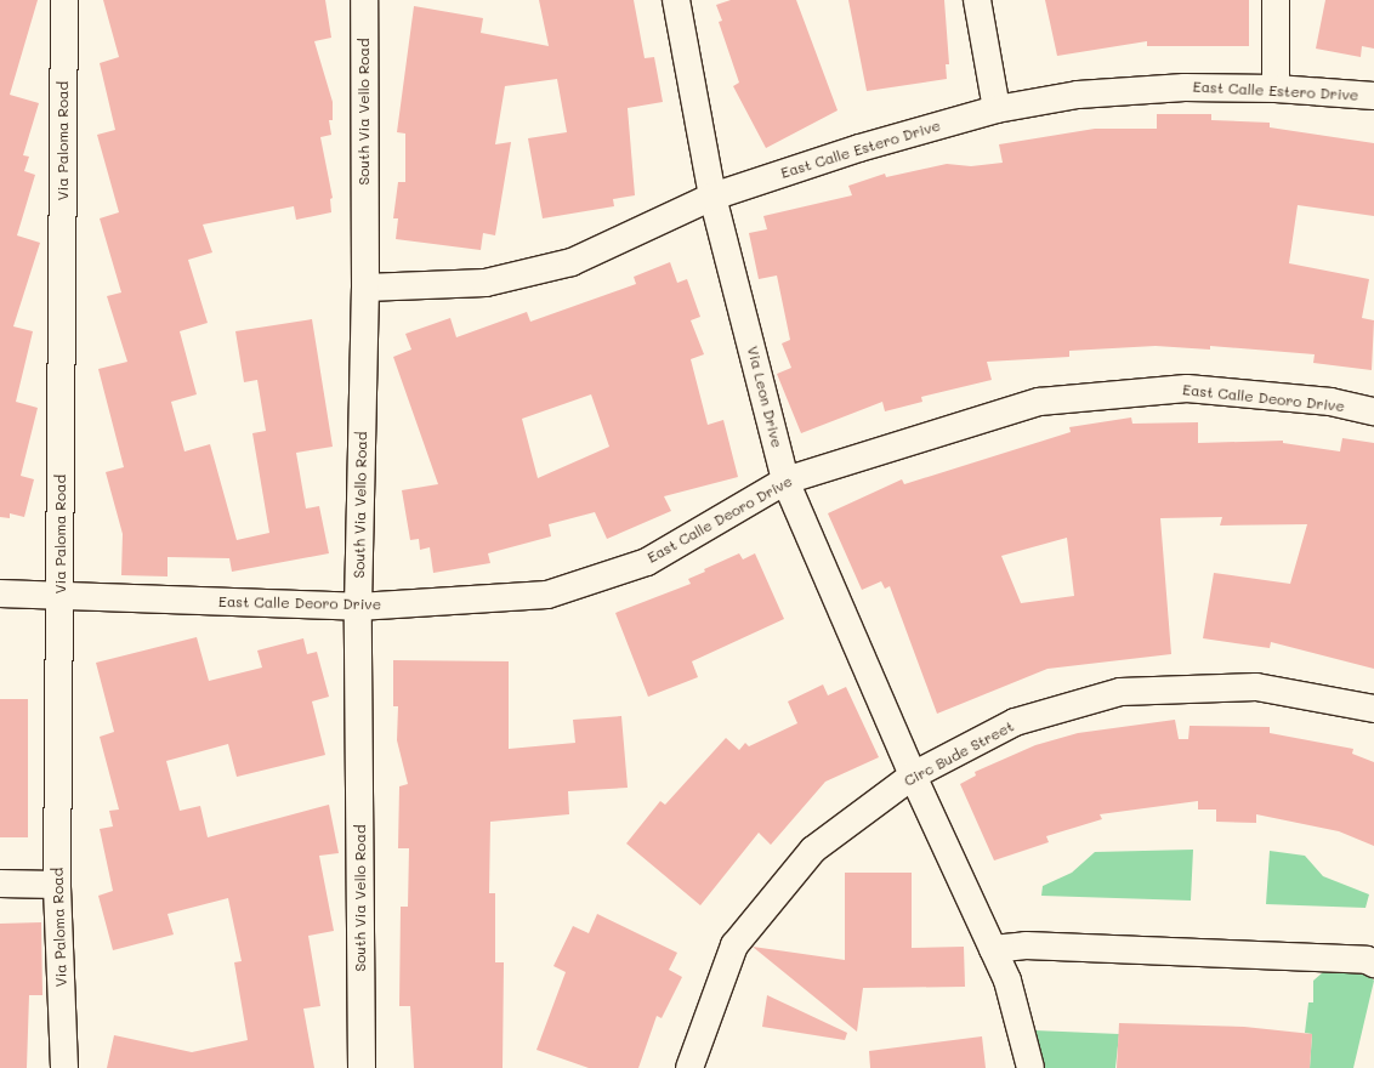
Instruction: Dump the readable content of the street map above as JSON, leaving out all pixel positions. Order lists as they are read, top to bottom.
{
  "streets": {
    "lane": [
      "East Calle Estero Drive",
      "South Via Vello Road",
      "Via Paloma Road",
      "Via Leon Drive",
      "East Calle Deoro Drive",
      "Circ Bude Street"
    ]
  },
  "crossings": [
    ["East Calle Estero Drive", "South Via Vello Road"],
    ["East Calle Estero Drive", "Via Leon Drive"],
    ["South Via Vello Road", "East Calle Deoro Drive"],
    ["Via Paloma Road", "East Calle Deoro Drive"],
    ["Via Leon Drive", "East Calle Deoro Drive"],
    ["Via Leon Drive", "Circ Bude Street"]
  ]
}
